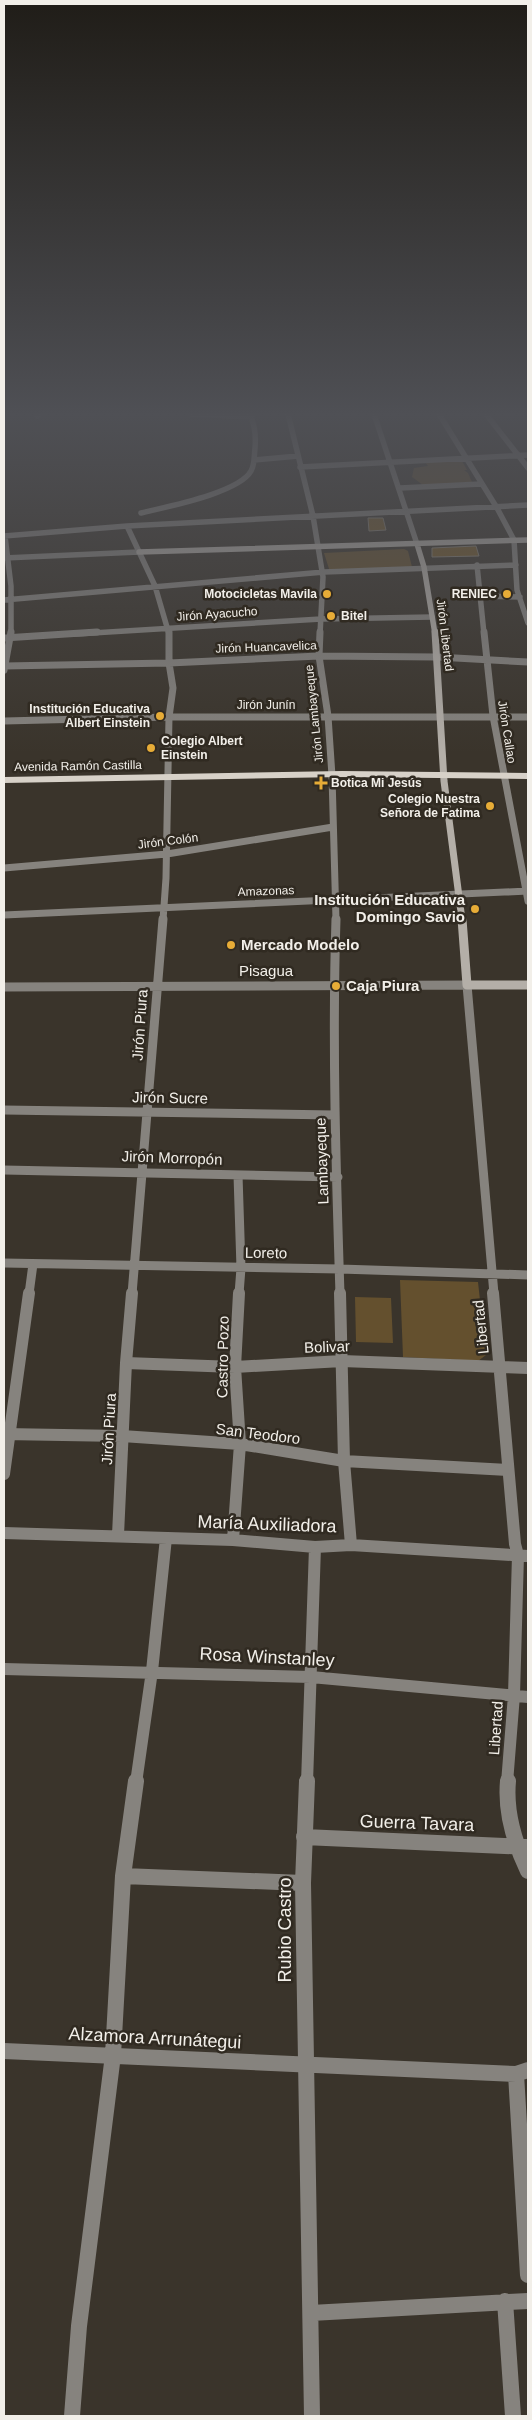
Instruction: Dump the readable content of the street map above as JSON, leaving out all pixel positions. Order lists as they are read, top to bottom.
{
  "streets": {
    "main road": ["Avenida Ramón Castilla"],
    "street": [
      "Jirón Ayacucho",
      "Jirón Libertad",
      "Jirón Huancavelica",
      "Jirón Junín",
      "Jirón Lambayeque",
      "Jirón Callao",
      "Jirón Colón",
      "Amazonas",
      "Pisagua",
      "Jirón Piura",
      "Jirón Sucre",
      "Jirón Morropón",
      "Lambayeque",
      "Loreto",
      "Libertad",
      "Bolivar",
      "Castro Pozo",
      "San Teodoro",
      "María Auxiliadora",
      "Rosa Winstanley",
      "Guerra Tavara",
      "Rubio Castro",
      "Alzamora Arrunátegui"
    ]
  },
  "crossings": [
    ["Jirón Ayacucho", "Jirón Libertad"],
    ["Jirón Ayacucho", "Jirón Lambayeque"],
    ["Jirón Ayacucho", "Jirón Piura"],
    ["Jirón Libertad", "Jirón Huancavelica"],
    ["Jirón Libertad", "Jirón Junín"],
    ["Jirón Libertad", "Avenida Ramón Castilla"],
    ["Jirón Libertad", "Libertad"],
    ["Jirón Huancavelica", "Jirón Lambayeque"],
    ["Jirón Huancavelica", "Jirón Callao"],
    ["Jirón Huancavelica", "Jirón Piura"],
    ["Jirón Junín", "Jirón Lambayeque"],
    ["Jirón Junín", "Jirón Callao"],
    ["Jirón Junín", "Jirón Piura"],
    ["Jirón Lambayeque", "Avenida Ramón Castilla"],
    ["Jirón Lambayeque", "Lambayeque"],
    ["Jirón Callao", "Avenida Ramón Castilla"],
    ["Jirón Callao", "Amazonas"],
    ["Avenida Ramón Castilla", "Jirón Piura"],
    ["Avenida Ramón Castilla", "Lambayeque"],
    ["Avenida Ramón Castilla", "Libertad"],
    ["Jirón Colón", "Jirón Piura"],
    ["Jirón Colón", "Lambayeque"],
    ["Amazonas", "Jirón Piura"],
    ["Amazonas", "Lambayeque"],
    ["Amazonas", "Libertad"],
    ["Pisagua", "Jirón Piura"],
    ["Pisagua", "Lambayeque"],
    ["Pisagua", "Libertad"],
    ["Jirón Piura", "Jirón Sucre"],
    ["Jirón Piura", "Jirón Morropón"],
    ["Jirón Piura", "Loreto"],
    ["Jirón Piura", "Bolivar"],
    ["Jirón Piura", "San Teodoro"],
    ["Jirón Piura", "María Auxiliadora"],
    ["Jirón Sucre", "Lambayeque"],
    ["Jirón Morropón", "Lambayeque"],
    ["Jirón Morropón", "Castro Pozo"],
    ["Lambayeque", "Loreto"],
    ["Lambayeque", "Bolivar"],
    ["Lambayeque", "San Teodoro"],
    ["Lambayeque", "María Auxiliadora"],
    ["Loreto", "Libertad"],
    ["Loreto", "Castro Pozo"],
    ["Libertad", "Bolivar"],
    ["Libertad", "San Teodoro"],
    ["Libertad", "María Auxiliadora"],
    ["Libertad", "Rosa Winstanley"],
    ["Libertad", "Guerra Tavara"],
    ["Bolivar", "Castro Pozo"],
    ["Castro Pozo", "San Teodoro"],
    ["Castro Pozo", "María Auxiliadora"],
    ["María Auxiliadora", "Rubio Castro"],
    ["Rosa Winstanley", "Rubio Castro"],
    ["Guerra Tavara", "Rubio Castro"],
    ["Rubio Castro", "Alzamora Arrunátegui"]
  ],
  "places": {
    "other": [
      "Motocicletas Mavila",
      "RENIEC",
      "Bitel",
      "Institución Educativa Albert Einstein",
      "Colegio Albert Einstein",
      "Colegio Nuestra Señora de Fatima",
      "Institución Educativa Domingo Savio",
      "Mercado Modelo",
      "Caja Piura"
    ],
    "health": ["Botica Mi Jesús"]
  }
}
